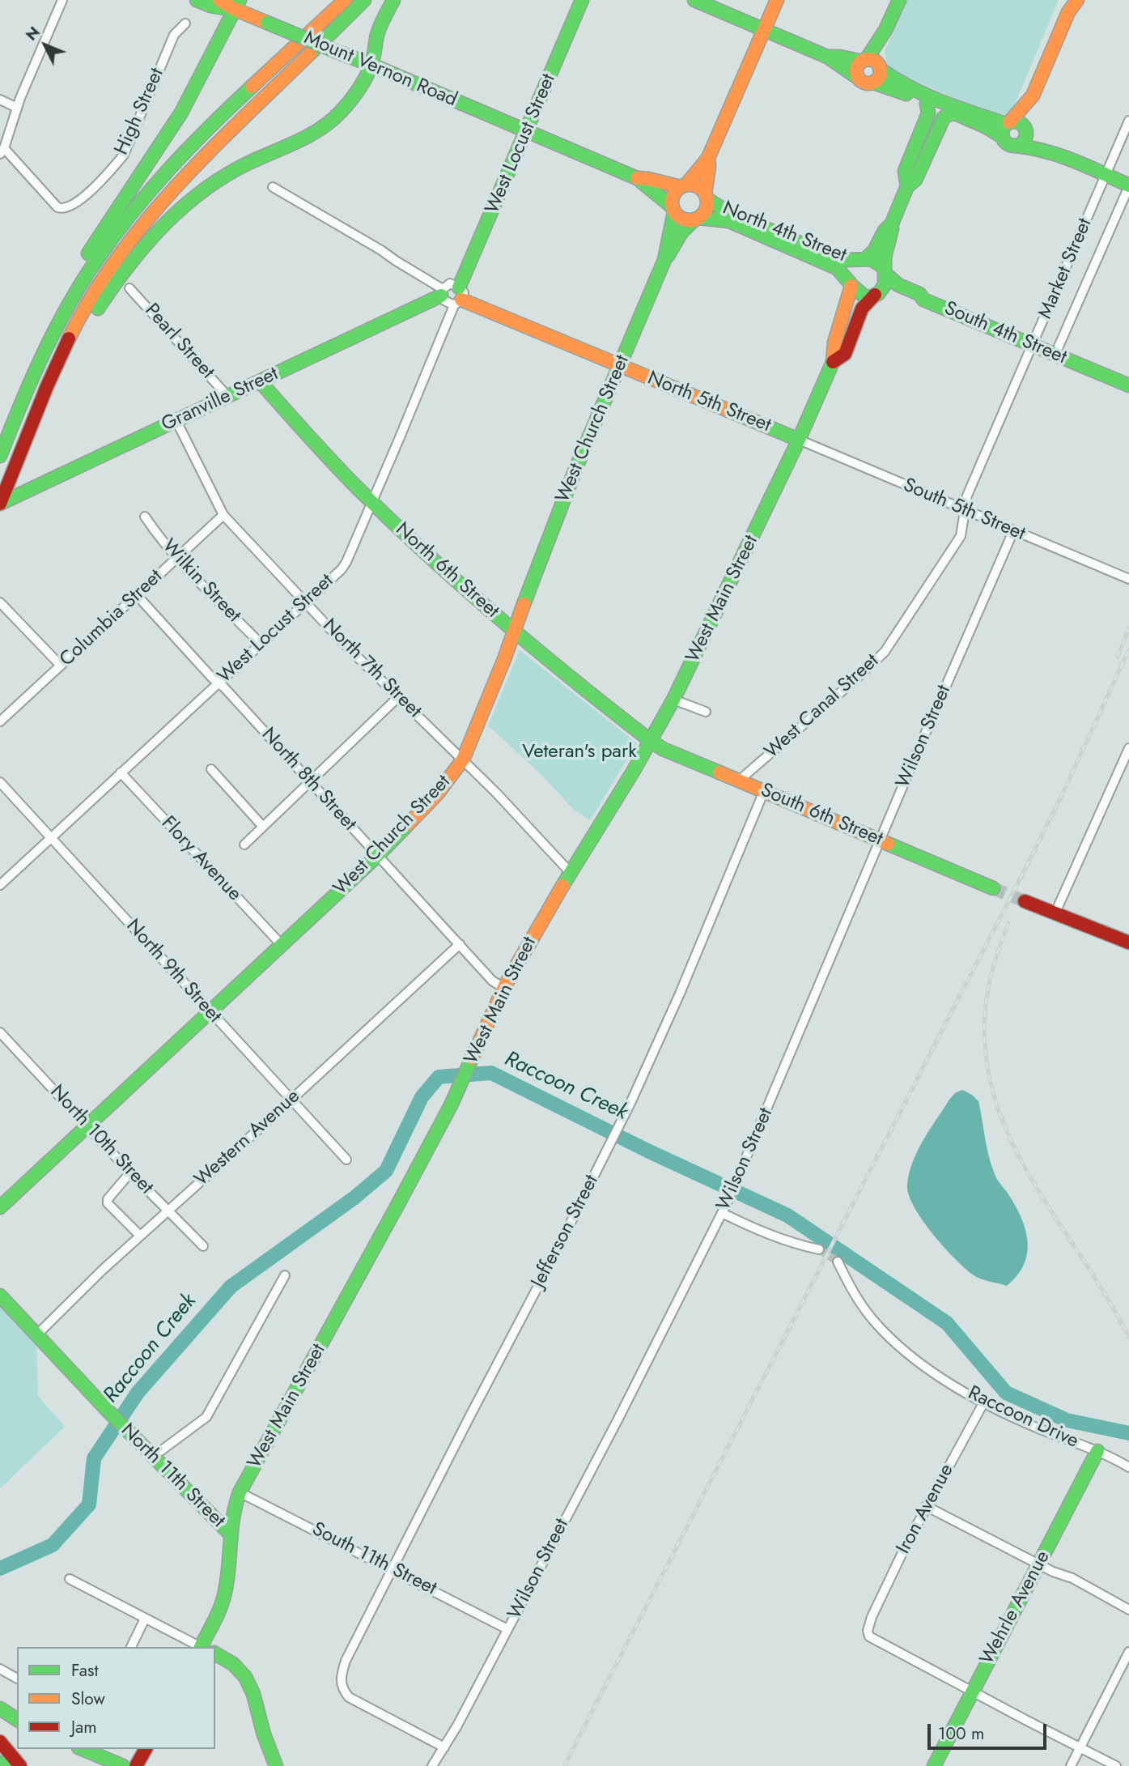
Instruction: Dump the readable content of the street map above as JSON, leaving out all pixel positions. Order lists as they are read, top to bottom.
{
  "streets": {
    "main road": [
      "Mount Vernon Road",
      "West Locust Street",
      "North 4th Street",
      "South 4th Street",
      "Granville Street",
      "North 5th Street",
      "West Church Street",
      "North 6th Street",
      "West Main Street",
      "South 6th Street",
      "North 11th Street",
      "Wehrle Avenue"
    ],
    "street": [
      "High Street",
      "Market Street",
      "Pearl Street",
      "South 5th Street",
      "Wilkin Street",
      "Columbia Street",
      "North 7th Street",
      "West Canal Street",
      "Wilson Street",
      "North 8th Street",
      "Flory Avenue",
      "North 9th Street",
      "Western Avenue",
      "North 10th Street",
      "Jefferson Street",
      "Raccoon Drive",
      "Iron Avenue",
      "South 11th Street"
    ]
  },
  "crossings": [
    ["Mount Vernon Road", "West Locust Street"],
    ["West Locust Street", "North 5th Street"],
    ["West Locust Street", "North 6th Street"],
    ["West Locust Street", "Wilkin Street"],
    ["West Locust Street", "North 7th Street"],
    ["West Locust Street", "North 8th Street"],
    ["West Locust Street", "Flory Avenue"],
    ["West Locust Street", "North 9th Street"],
    ["North 4th Street", "South 4th Street"],
    ["North 4th Street", "West Church Street"],
    ["Market Street", "South 4th Street"],
    ["Market Street", "South 5th Street"],
    ["Market Street", "West Canal Street"],
    ["Pearl Street", "Granville Street"],
    ["Granville Street", "North 6th Street"],
    ["Granville Street", "North 7th Street"],
    ["North 5th Street", "West Church Street"],
    ["North 5th Street", "South 5th Street"],
    ["North 5th Street", "West Main Street"],
    ["West Church Street", "North 6th Street"],
    ["West Church Street", "North 7th Street"],
    ["West Church Street", "North 8th Street"],
    ["West Church Street", "Flory Avenue"],
    ["West Church Street", "North 9th Street"],
    ["West Church Street", "North 10th Street"],
    ["South 5th Street", "West Main Street"],
    ["South 5th Street", "West Canal Street"],
    ["South 5th Street", "Wilson Street"],
    ["North 6th Street", "West Main Street"],
    ["North 6th Street", "South 6th Street"],
    ["Wilkin Street", "Columbia Street"],
    ["West Main Street", "North 7th Street"],
    ["West Main Street", "North 8th Street"],
    ["West Main Street", "South 6th Street"],
    ["West Main Street", "North 11th Street"],
    ["West Main Street", "South 11th Street"],
    ["Columbia Street", "North 7th Street"],
    ["Columbia Street", "North 8th Street"],
    ["West Canal Street", "South 6th Street"],
    ["Wilson Street", "South 6th Street"],
    ["Wilson Street", "Jefferson Street"],
    ["Wilson Street", "South 11th Street"],
    ["North 8th Street", "Western Avenue"],
    ["South 6th Street", "Jefferson Street"],
    ["North 9th Street", "Western Avenue"],
    ["Western Avenue", "North 10th Street"],
    ["Western Avenue", "North 11th Street"],
    ["Jefferson Street", "South 11th Street"],
    ["Raccoon Drive", "Iron Avenue"],
    ["Raccoon Drive", "Wehrle Avenue"],
    ["Iron Avenue", "Wehrle Avenue"]
  ],
  "water": ["Raccoon Creek"],
  "parks": ["Veteran's park"],
  "legend": ["Fast", "Slow", "Jam"],
  "scale_bar": "100 m",
  "north": "top left"
}
